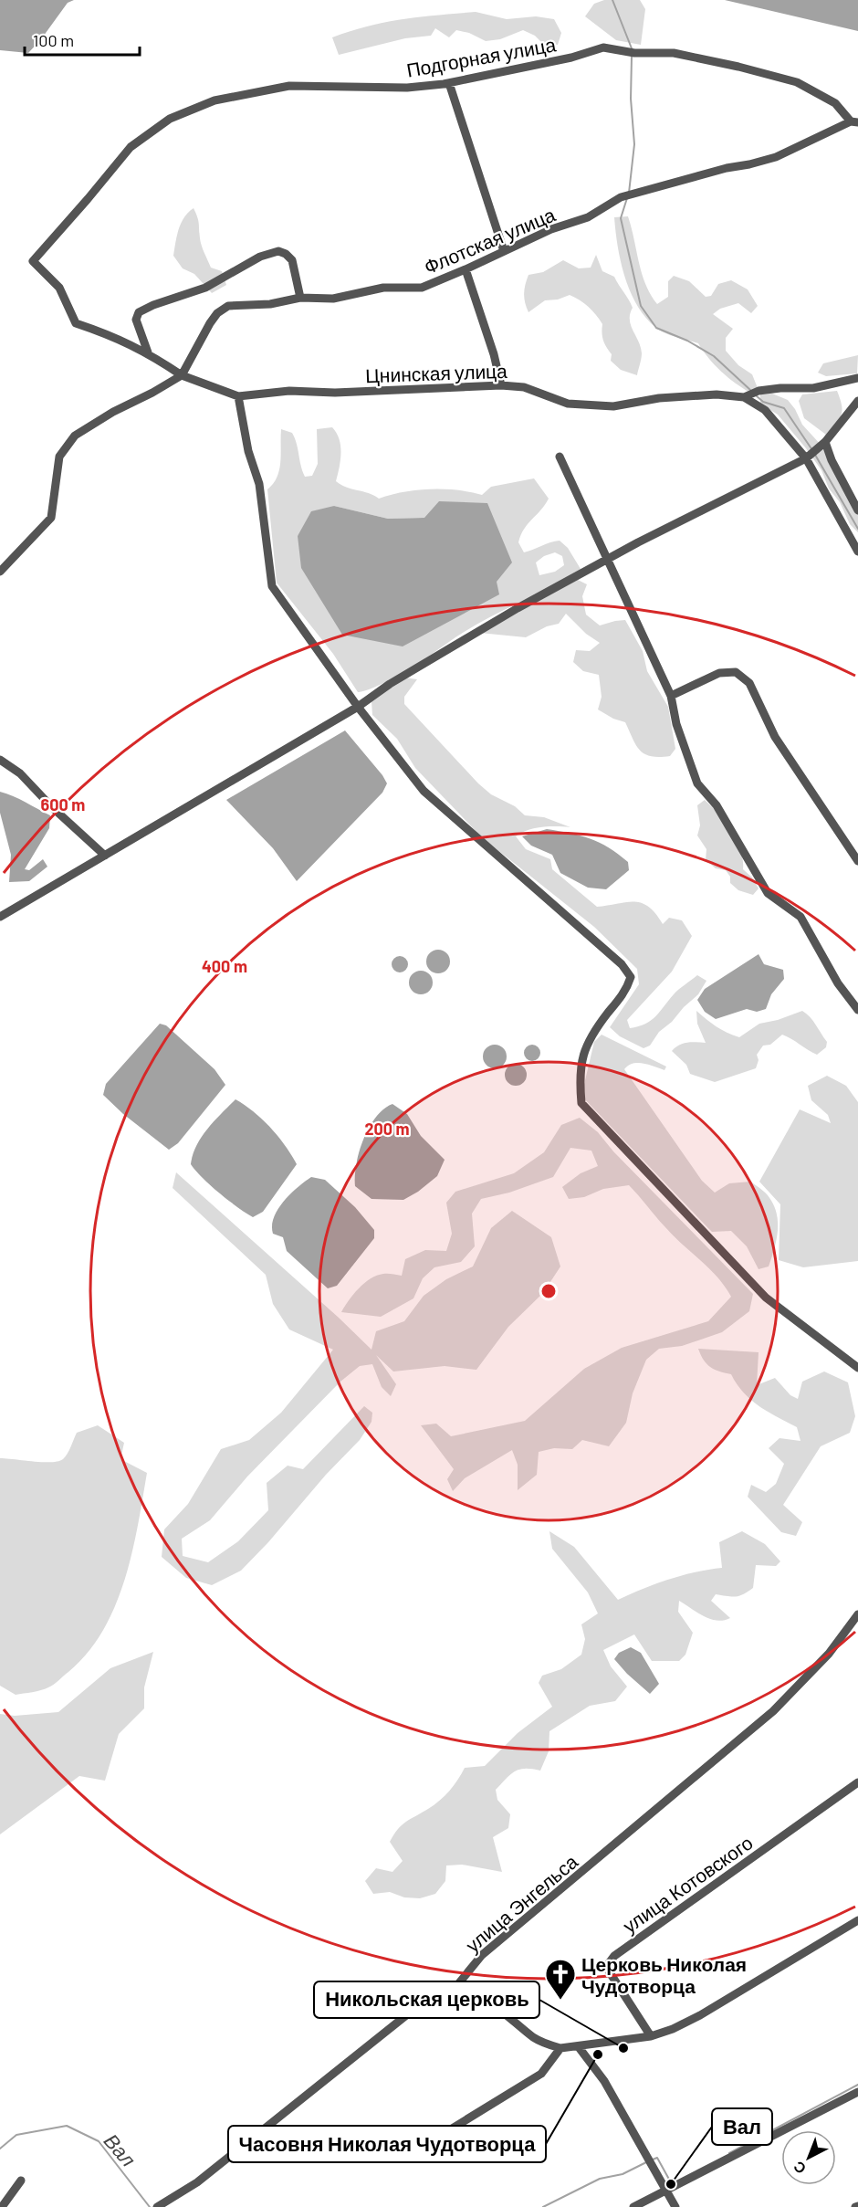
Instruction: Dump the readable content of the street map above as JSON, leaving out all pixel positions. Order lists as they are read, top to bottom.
{
  "streets": {
    "street": [
      "Подгорная улица",
      "Флотская улица",
      "Цнинская улица",
      "улица Котовского",
      "улица Энгельса"
    ]
  },
  "crossings": [
    ["Подгорная улица", "Флотская улица"]
  ],
  "water": ["Вал"],
  "places": {
    "church": ["Церковь Николая Чудотворца"],
    "other": ["Никольская церковь", "Часовня Николая Чудотворца", "Вал"]
  },
  "scale_bar": "100 m",
  "north": "bottom left",
  "rings": ["600 m", "400 m", "200 m"]
}
